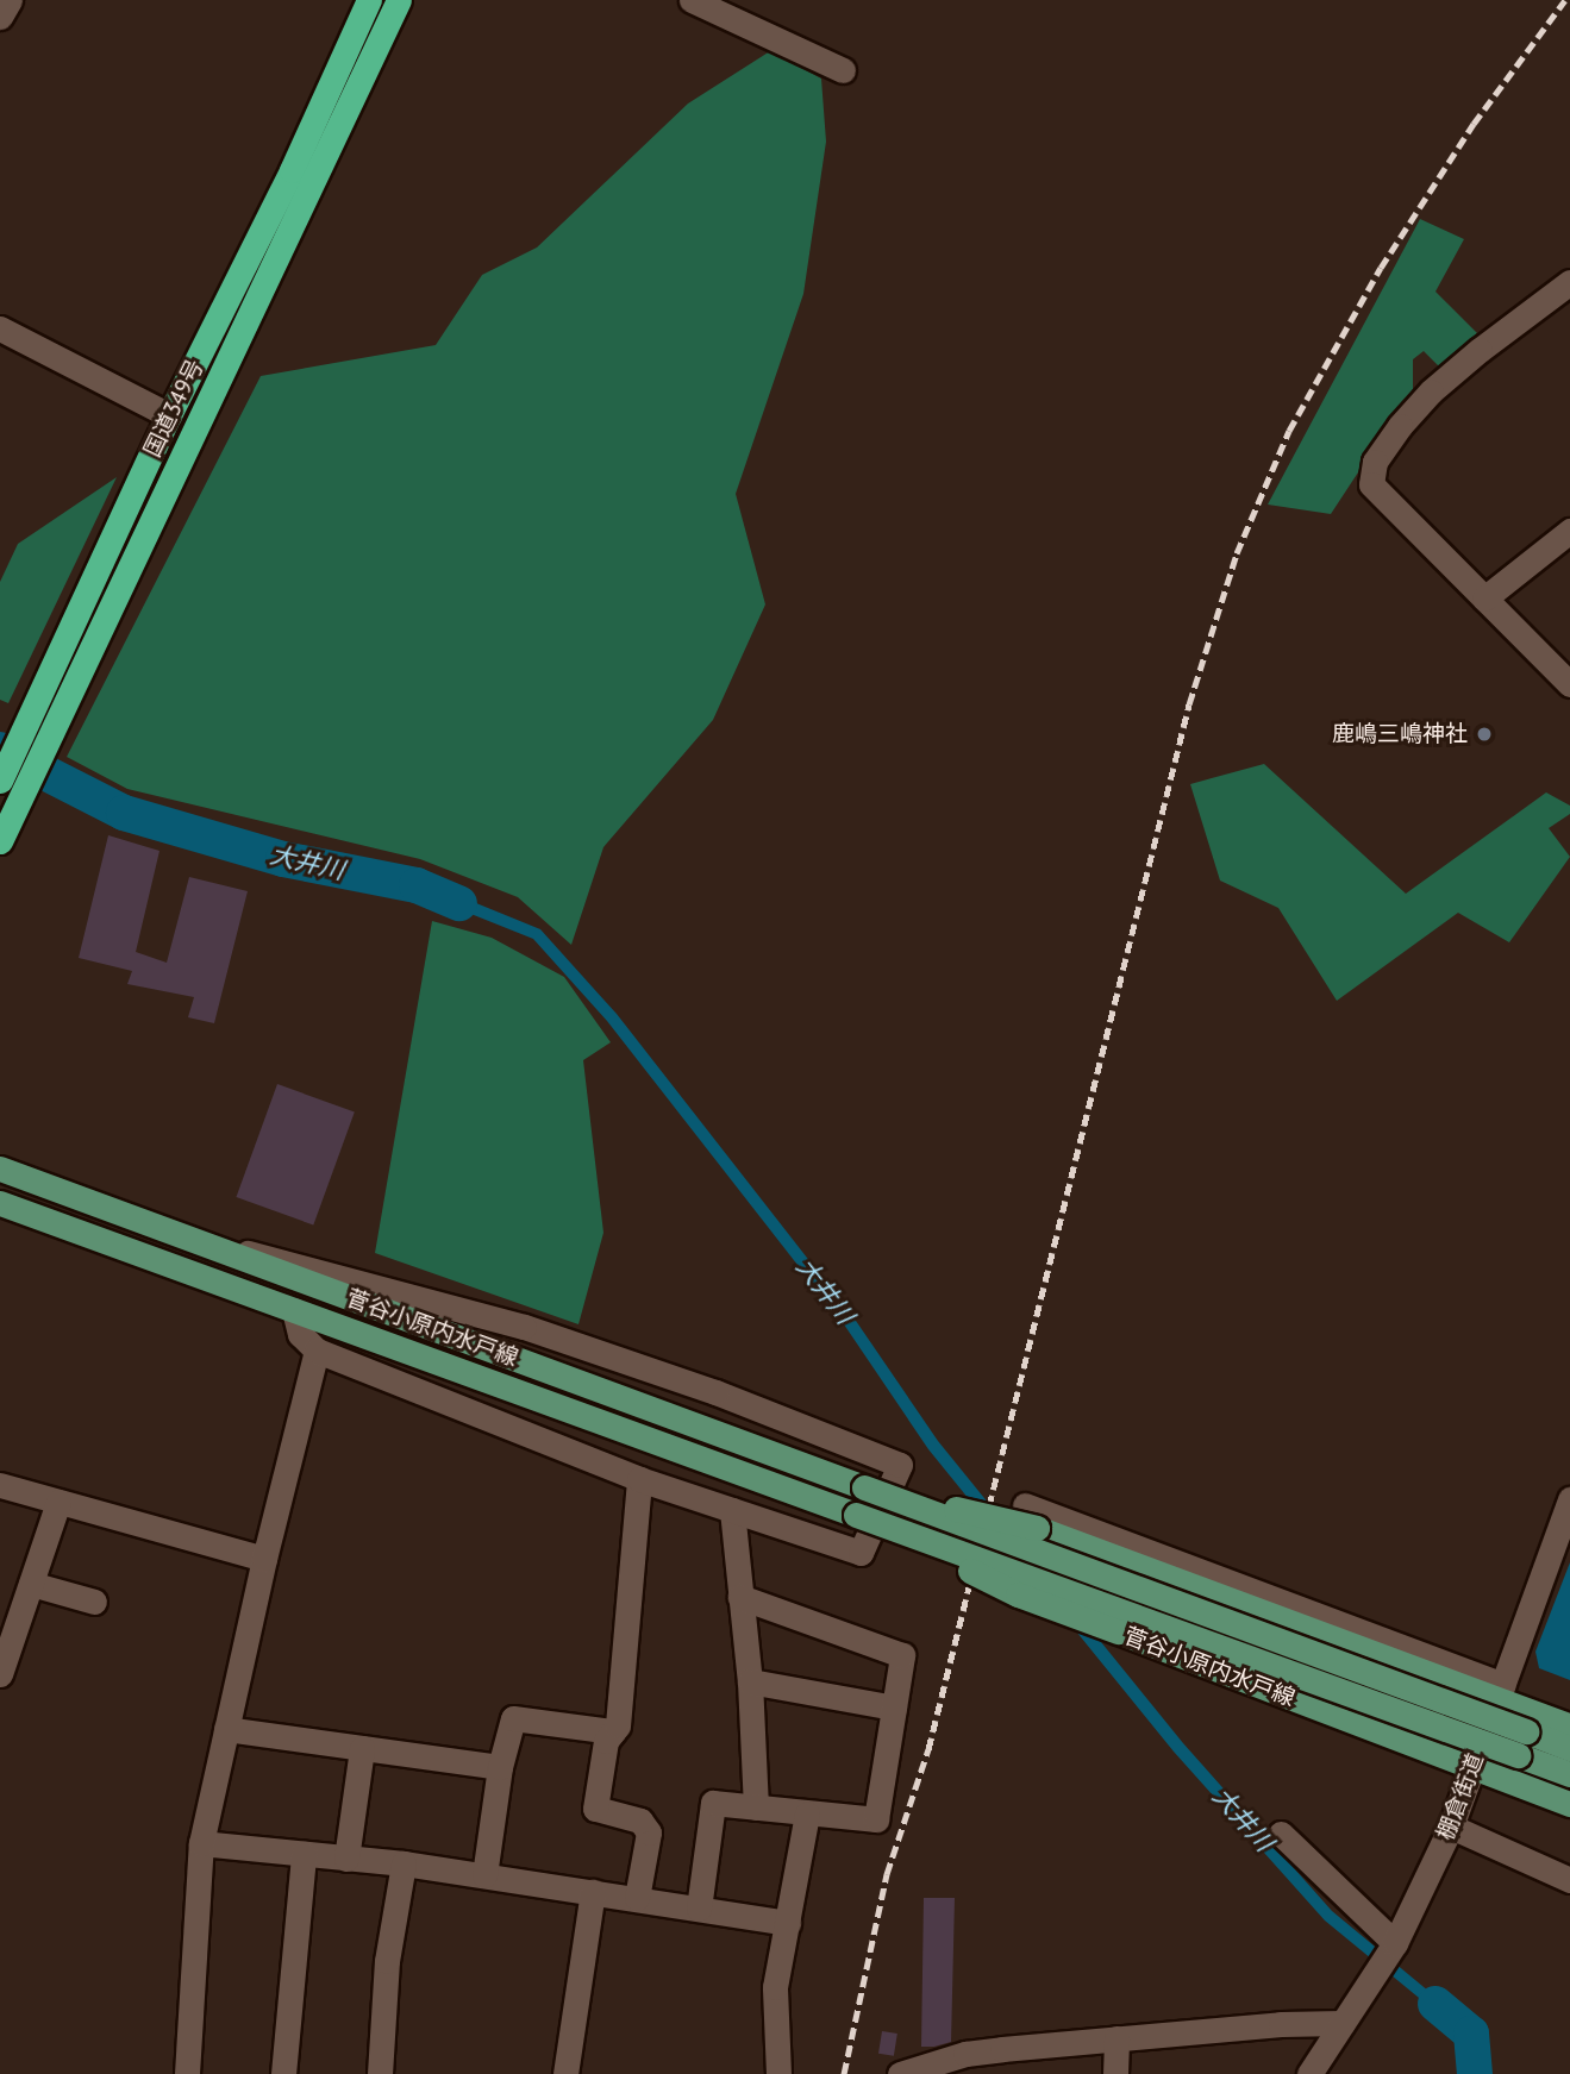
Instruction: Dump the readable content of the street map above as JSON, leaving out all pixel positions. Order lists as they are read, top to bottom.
{
  "streets": {
    "highway": ["国道349号"],
    "main road": ["菅谷小原内水戸線"],
    "street": ["棚倉街道"]
  },
  "crossings": [
    ["菅谷小原内水戸線", "棚倉街道"]
  ],
  "water": ["大井川"],
  "places": ["鹿嶋三嶋神社"]
}
